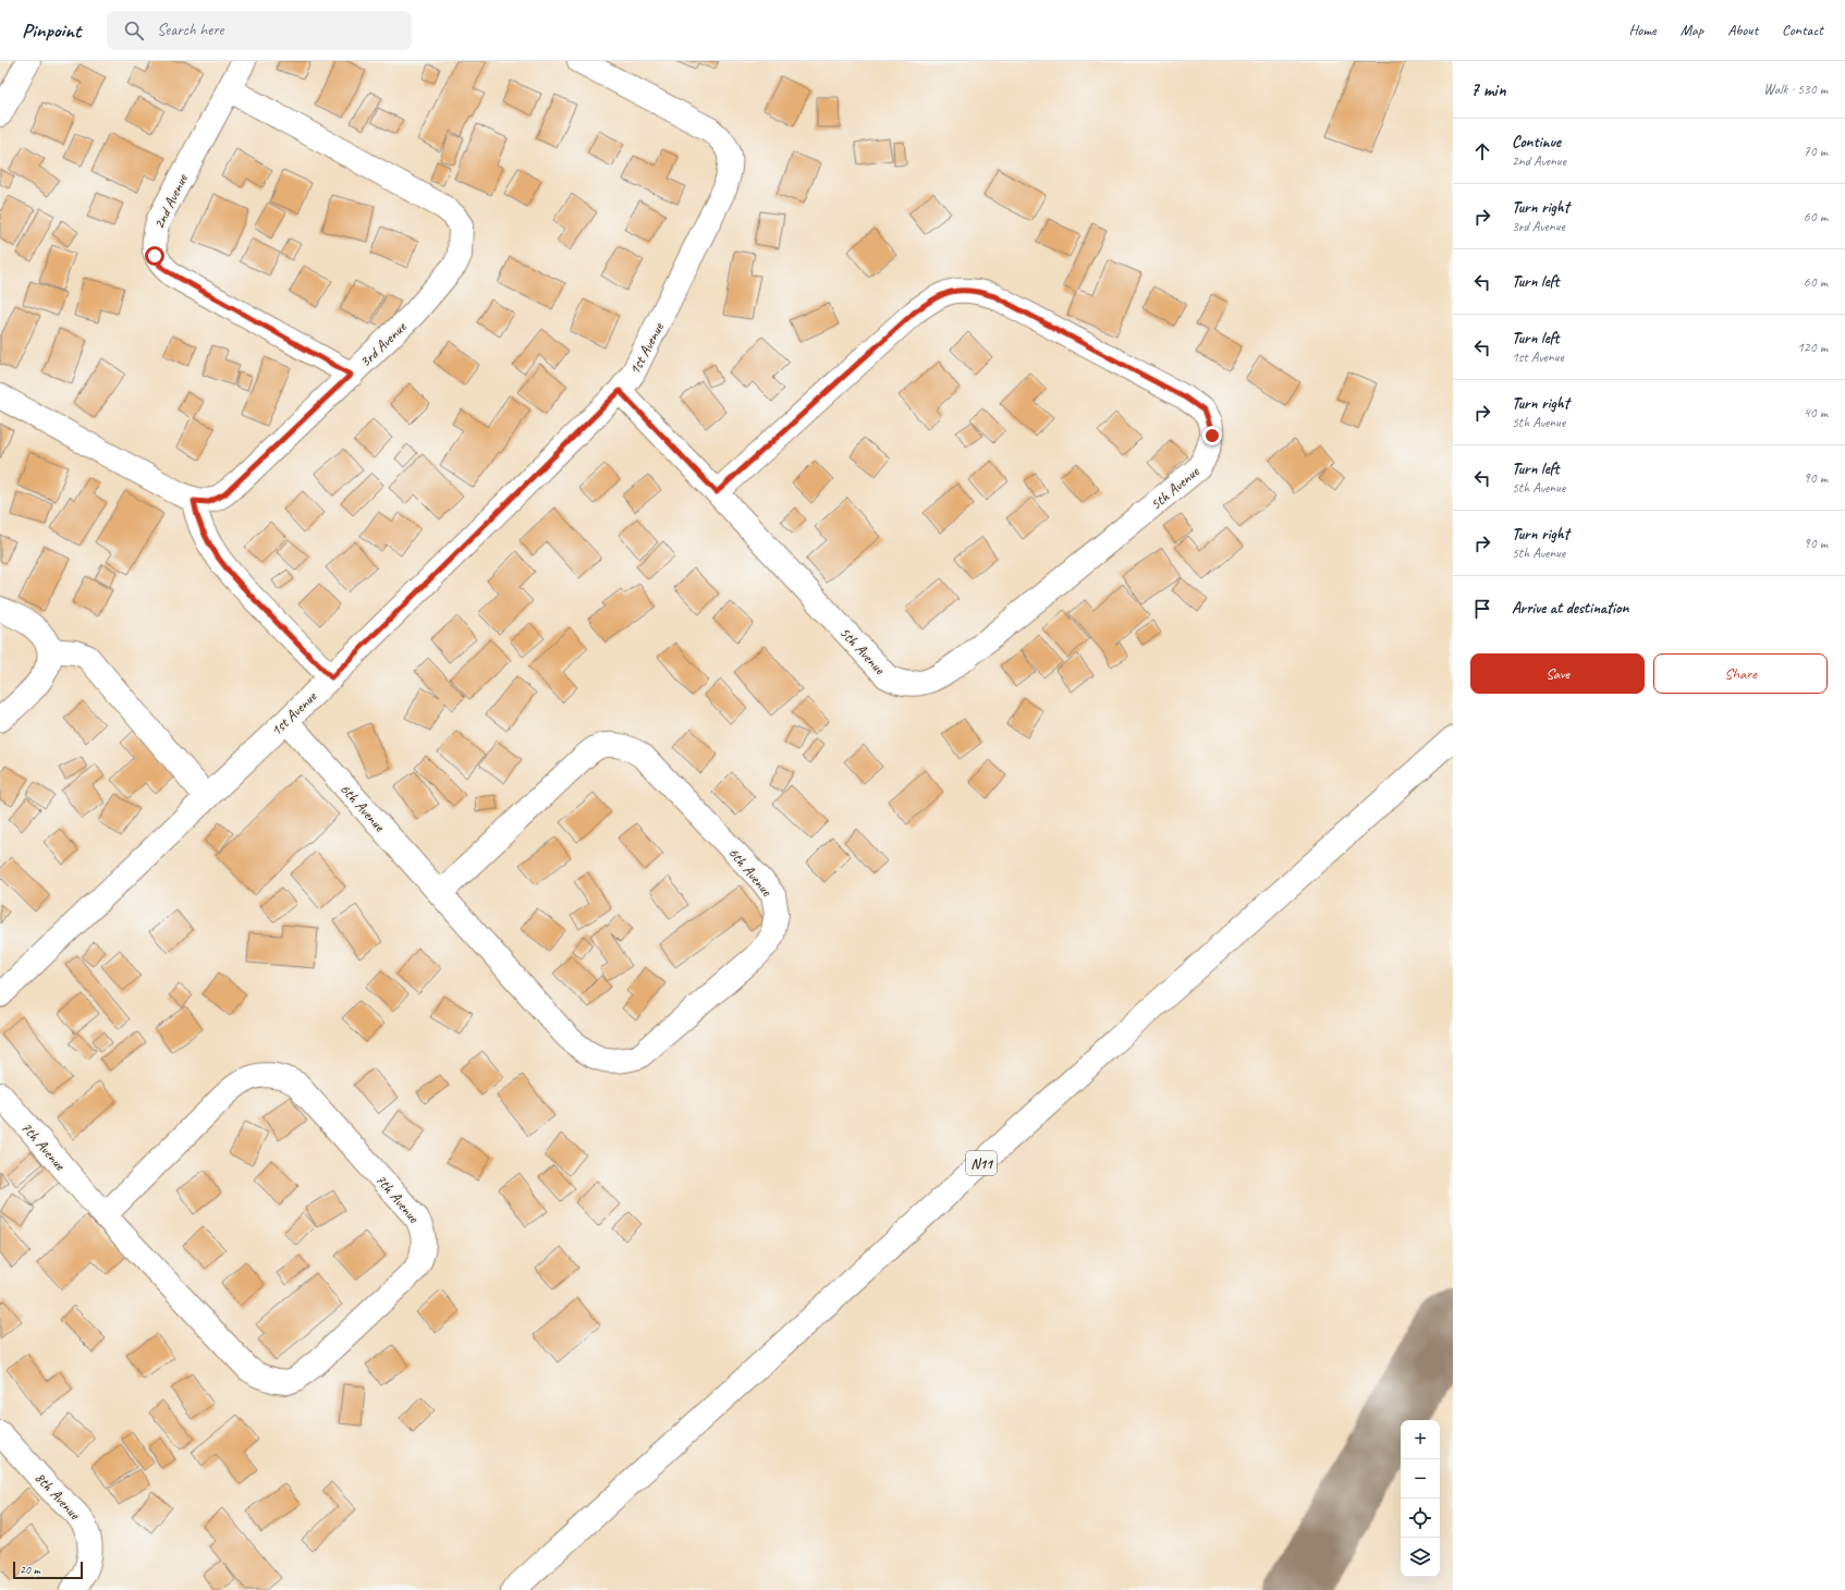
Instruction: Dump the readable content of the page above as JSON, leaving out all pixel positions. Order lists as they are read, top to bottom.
{
  "streets": {
    "main road": [
      "2nd Avenue",
      "3rd Avenue",
      "1st Avenue",
      "5th Avenue",
      "6th Avenue",
      "7th Avenue",
      "N11",
      "8th Avenue"
    ]
  },
  "crossings": [
    ["2nd Avenue", "3rd Avenue"],
    ["1st Avenue", "5th Avenue"],
    ["1st Avenue", "6th Avenue"]
  ],
  "scale_bar": "20 m",
  "page": {
    "header": "Pinpoint",
    "search": "Search here",
    "nav": [
      "Home",
      "Map",
      "About",
      "Contact"
    ],
    "heading": ["7 min", "Walk · 530 m"],
    "list": [
      ["Continue", "2nd Avenue", "70 m"],
      ["Turn right", "3rd Avenue", "60 m"],
      ["Turn left", "60 m"],
      ["Turn left", "1st Avenue", "120 m"],
      ["Turn right", "5th Avenue", "40 m"],
      ["Turn left", "5th Avenue", "90 m"],
      ["Turn right", "5th Avenue", "90 m"],
      "Arrive at destination"
    ],
    "buttons": ["Save", "Share"],
    "map_buttons": ["+", "−"],
    "scale": "20 m"
  }
}
